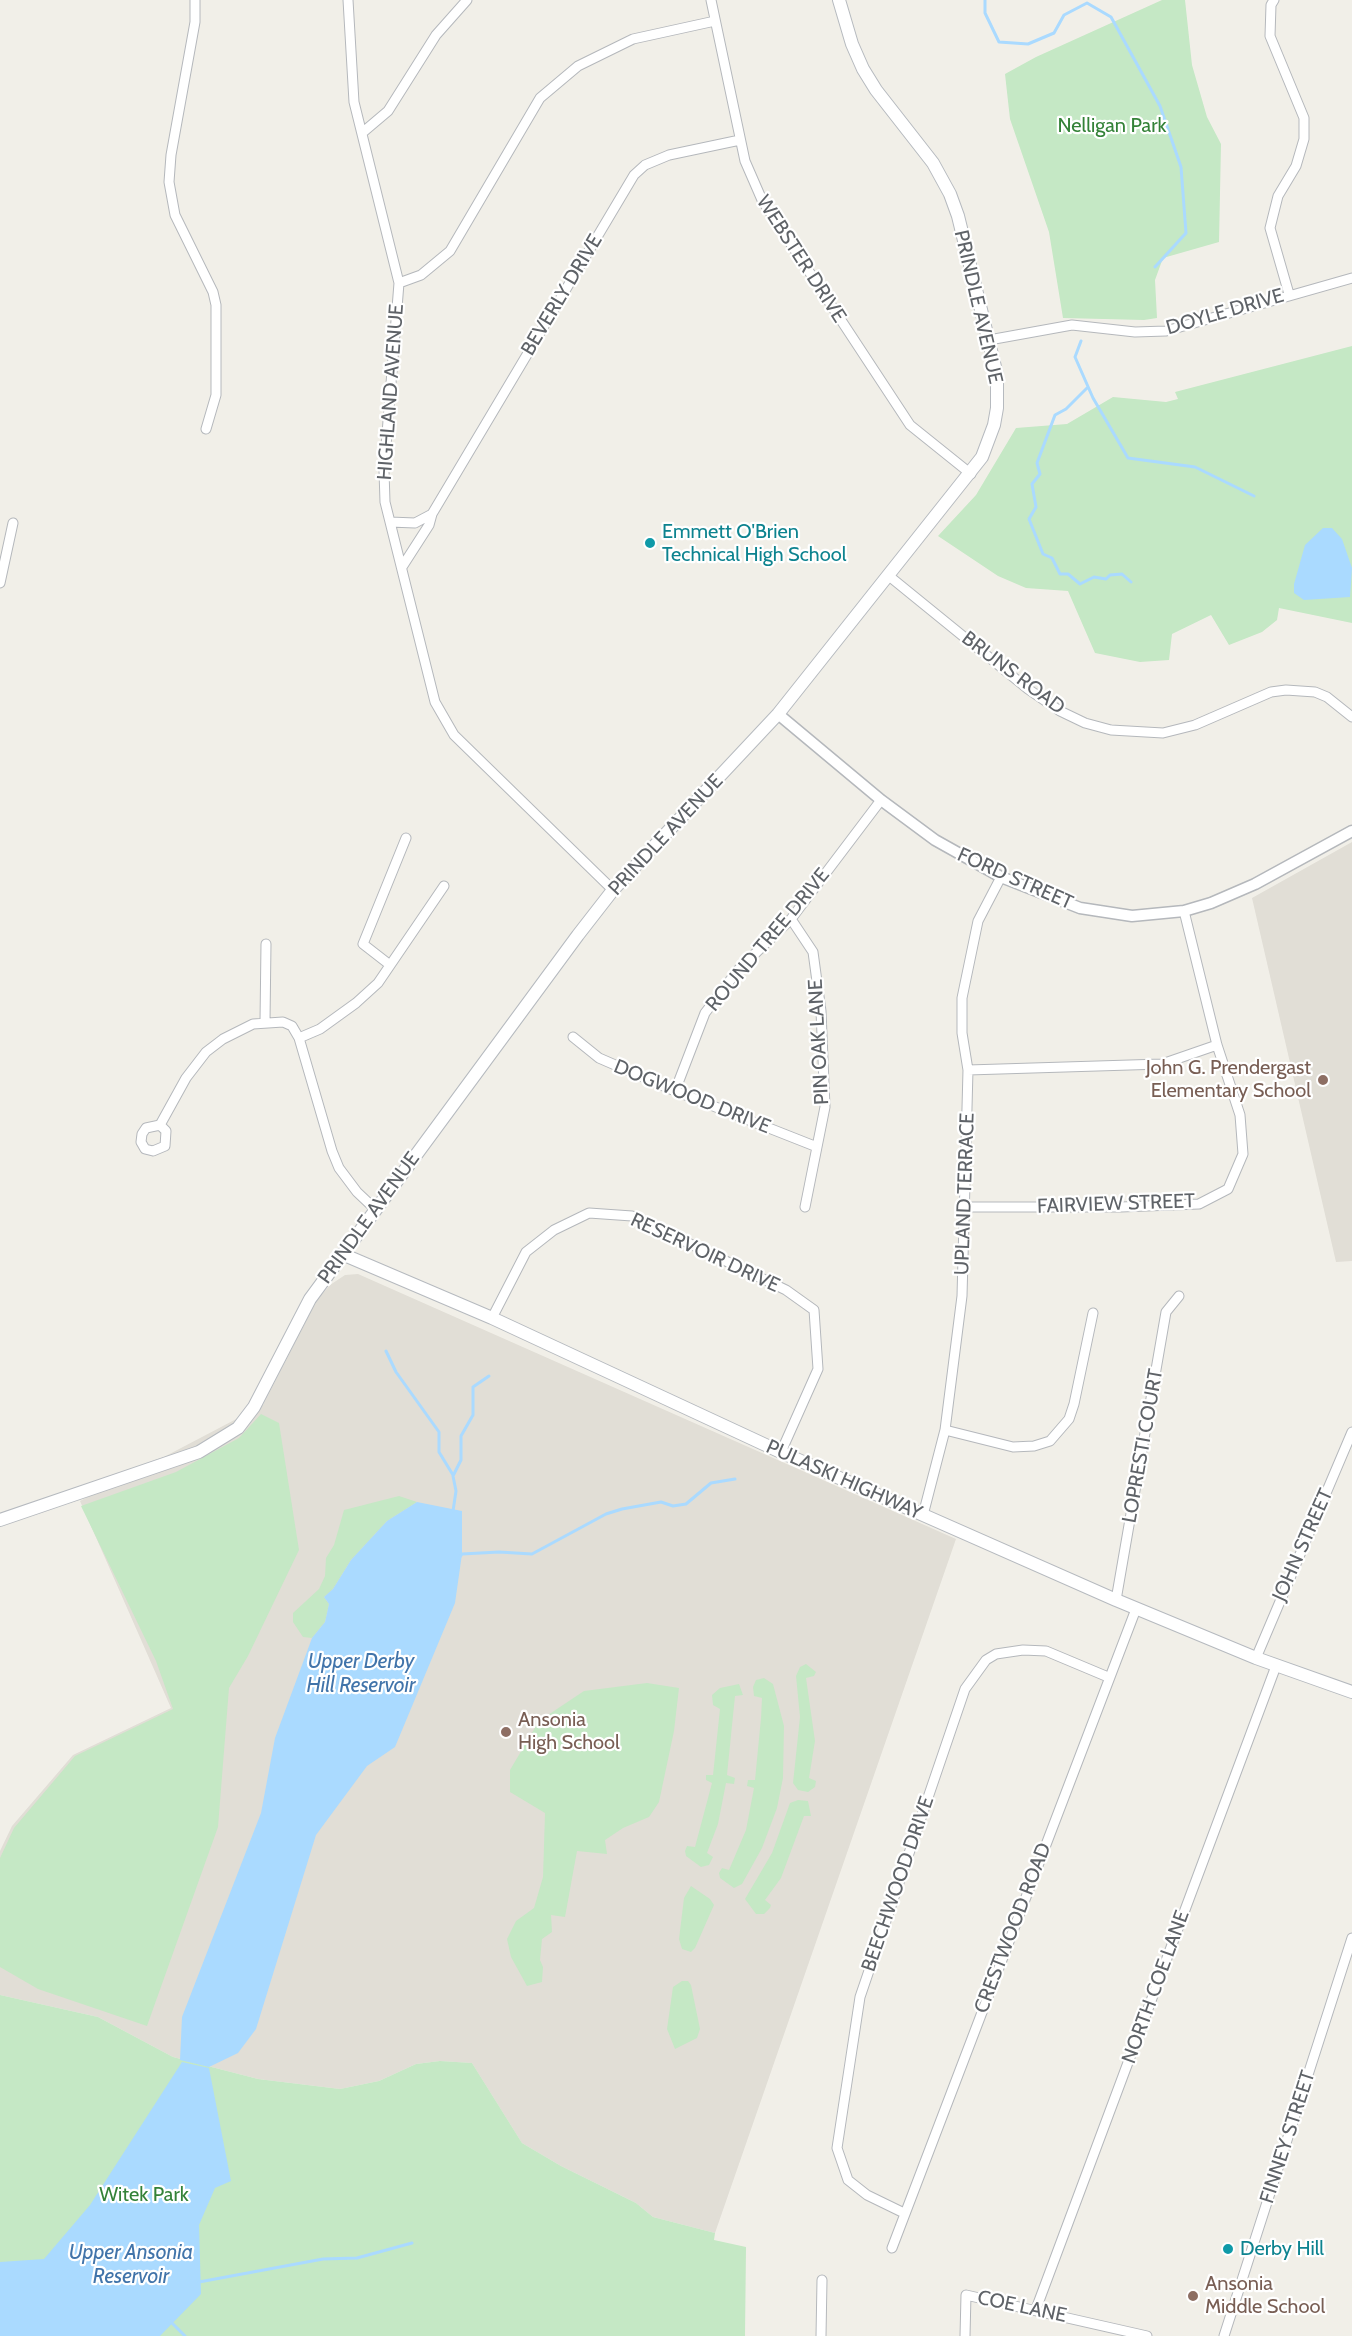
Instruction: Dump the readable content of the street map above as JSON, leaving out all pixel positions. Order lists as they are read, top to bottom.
{
  "streets": {
    "main road": ["PRINDLE AVENUE", "PULASKI HIGHWAY"],
    "street": [
      "WEBSTER DRIVE",
      "BEVERLY DRIVE",
      "DOYLE DRIVE",
      "HIGHLAND AVENUE",
      "BRUNS ROAD",
      "FORD STREET",
      "ROUND TREE DRIVE",
      "PIN OAK LANE",
      "DOGWOOD DRIVE",
      "UPLAND TERRACE",
      "FAIRVIEW STREET",
      "RESERVOIR DRIVE",
      "LOPRESTI COURT",
      "JOHN STREET",
      "BEECHWOOD DRIVE",
      "CRESTWOOD ROAD",
      "NORTH COE LANE",
      "FINNEY STREET",
      "COE LANE"
    ]
  },
  "crossings": [
    ["WEBSTER DRIVE", "BEVERLY DRIVE"],
    ["WEBSTER DRIVE", "PRINDLE AVENUE"],
    ["BEVERLY DRIVE", "HIGHLAND AVENUE"],
    ["PRINDLE AVENUE", "DOYLE DRIVE"],
    ["PRINDLE AVENUE", "HIGHLAND AVENUE"],
    ["PRINDLE AVENUE", "BRUNS ROAD"],
    ["PRINDLE AVENUE", "FORD STREET"],
    ["PRINDLE AVENUE", "PULASKI HIGHWAY"],
    ["FORD STREET", "ROUND TREE DRIVE"],
    ["FORD STREET", "UPLAND TERRACE"],
    ["FORD STREET", "FAIRVIEW STREET"],
    ["ROUND TREE DRIVE", "PIN OAK LANE"],
    ["ROUND TREE DRIVE", "DOGWOOD DRIVE"],
    ["PIN OAK LANE", "DOGWOOD DRIVE"],
    ["UPLAND TERRACE", "FAIRVIEW STREET"],
    ["UPLAND TERRACE", "PULASKI HIGHWAY"],
    ["RESERVOIR DRIVE", "PULASKI HIGHWAY"],
    ["LOPRESTI COURT", "PULASKI HIGHWAY"],
    ["PULASKI HIGHWAY", "JOHN STREET"],
    ["PULASKI HIGHWAY", "CRESTWOOD ROAD"],
    ["PULASKI HIGHWAY", "NORTH COE LANE"],
    ["BEECHWOOD DRIVE", "CRESTWOOD ROAD"],
    ["NORTH COE LANE", "COE LANE"]
  ],
  "water": ["Upper Derby Hill Reservoir", "Upper Ansonia Reservoir"],
  "parks": ["Nelligan Park", "Witek Park"],
  "places": [
    "Emmett O'Brien Technical High School",
    "John G. Prendergast Elementary School",
    "Ansonia High School",
    "Derby Hill",
    "Ansonia Middle School"
  ]
}
